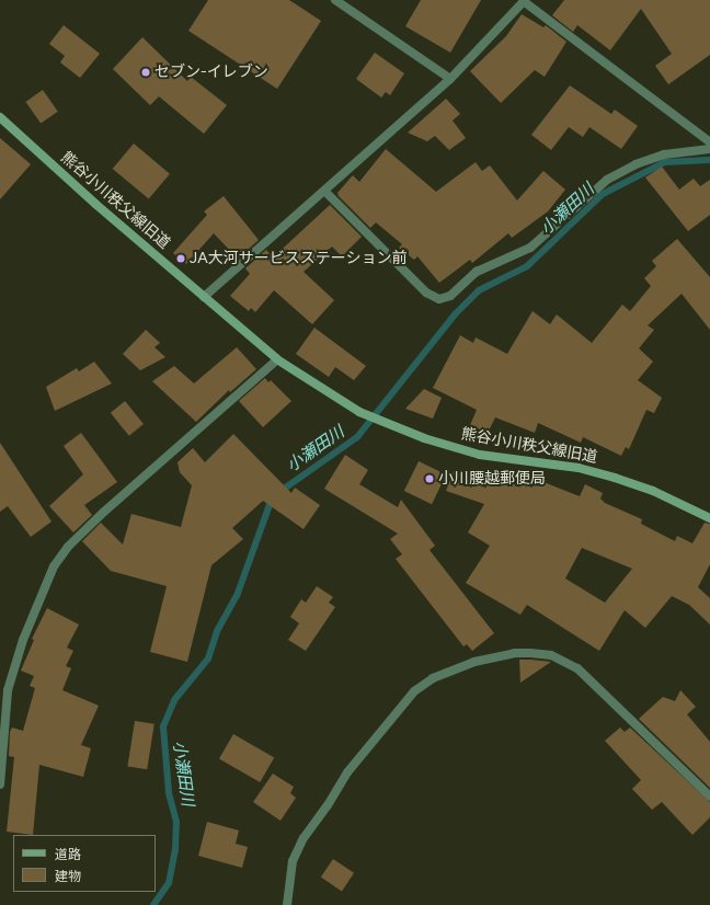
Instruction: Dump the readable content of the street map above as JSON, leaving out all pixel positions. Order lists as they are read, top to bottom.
{
  "streets": {
    "street": ["熊谷小川秩父線旧道"]
  },
  "water": ["小瀬田川"],
  "places": ["セブン-イレブン", "JA大河サービスステーション前", "小川腰越郵便局"],
  "legend": ["道路", "建物"]
}
